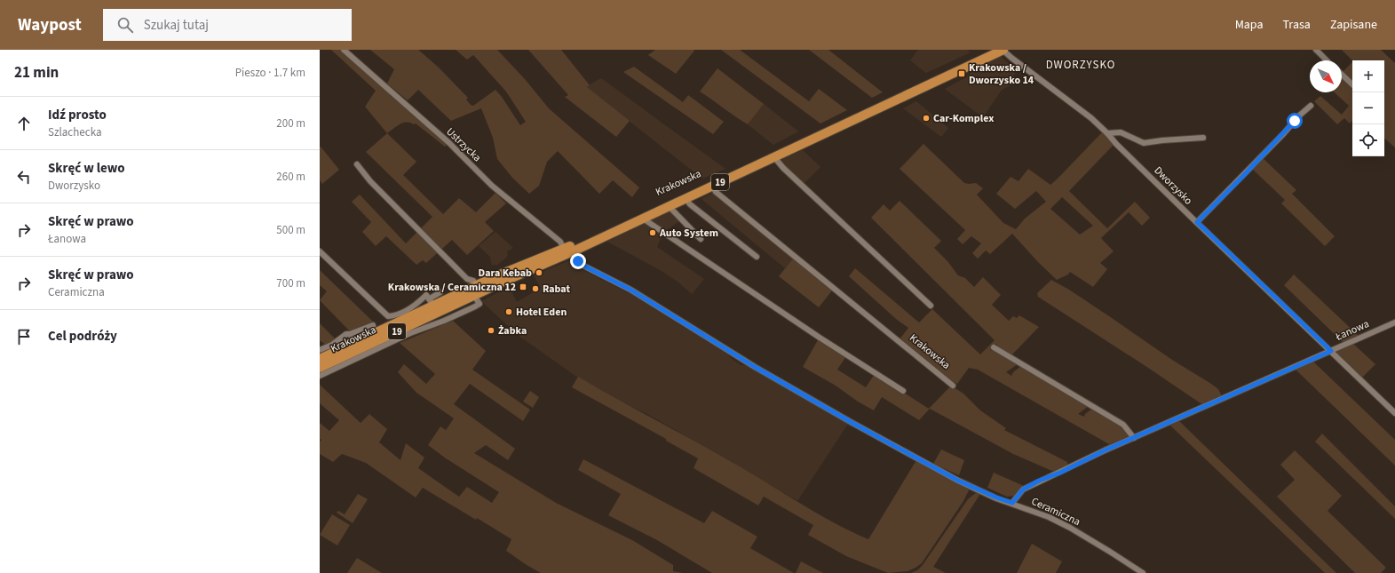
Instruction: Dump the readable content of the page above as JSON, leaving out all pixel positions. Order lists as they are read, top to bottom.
{
  "streets": {
    "main road": ["19", "Krakowska"],
    "street": [
      "Ustrzycka",
      "Dworzysko",
      "Łanowa",
      "Ceramiczna"
    ]
  },
  "crossings": [
    ["Ustrzycka", "Krakowska"],
    ["Ustrzycka", "Ceramiczna"],
    ["Krakowska", "Dworzysko"],
    ["Krakowska", "Ceramiczna"],
    ["Dworzysko", "Łanowa"],
    ["Łanowa", "Ceramiczna"]
  ],
  "districts": ["DWORZYSKO"],
  "places": {
    "transit": ["Krakowska / Dworzysko 14", "Krakowska / Ceramiczna 12"],
    "other": [
      "Car-Komplex",
      "Auto System",
      "Dara Kebab",
      "Rabat",
      "Hotel Eden",
      "Żabka"
    ]
  },
  "north": "bottom right",
  "page": {
    "header": "Waypost",
    "search": "Szukaj tutaj",
    "nav": ["Mapa", "Trasa", "Zapisane"],
    "heading": ["21 min", "Pieszo · 1.7 km"],
    "map_buttons": ["+", "−"],
    "list": [
      ["Idź prosto", "Szlachecka", "200 m"],
      ["Skręć w lewo", "Dworzysko", "260 m"],
      ["Skręć w prawo", "Łanowa", "500 m"],
      ["Skręć w prawo", "Ceramiczna", "700 m"],
      "Cel podróży"
    ]
  }
}
